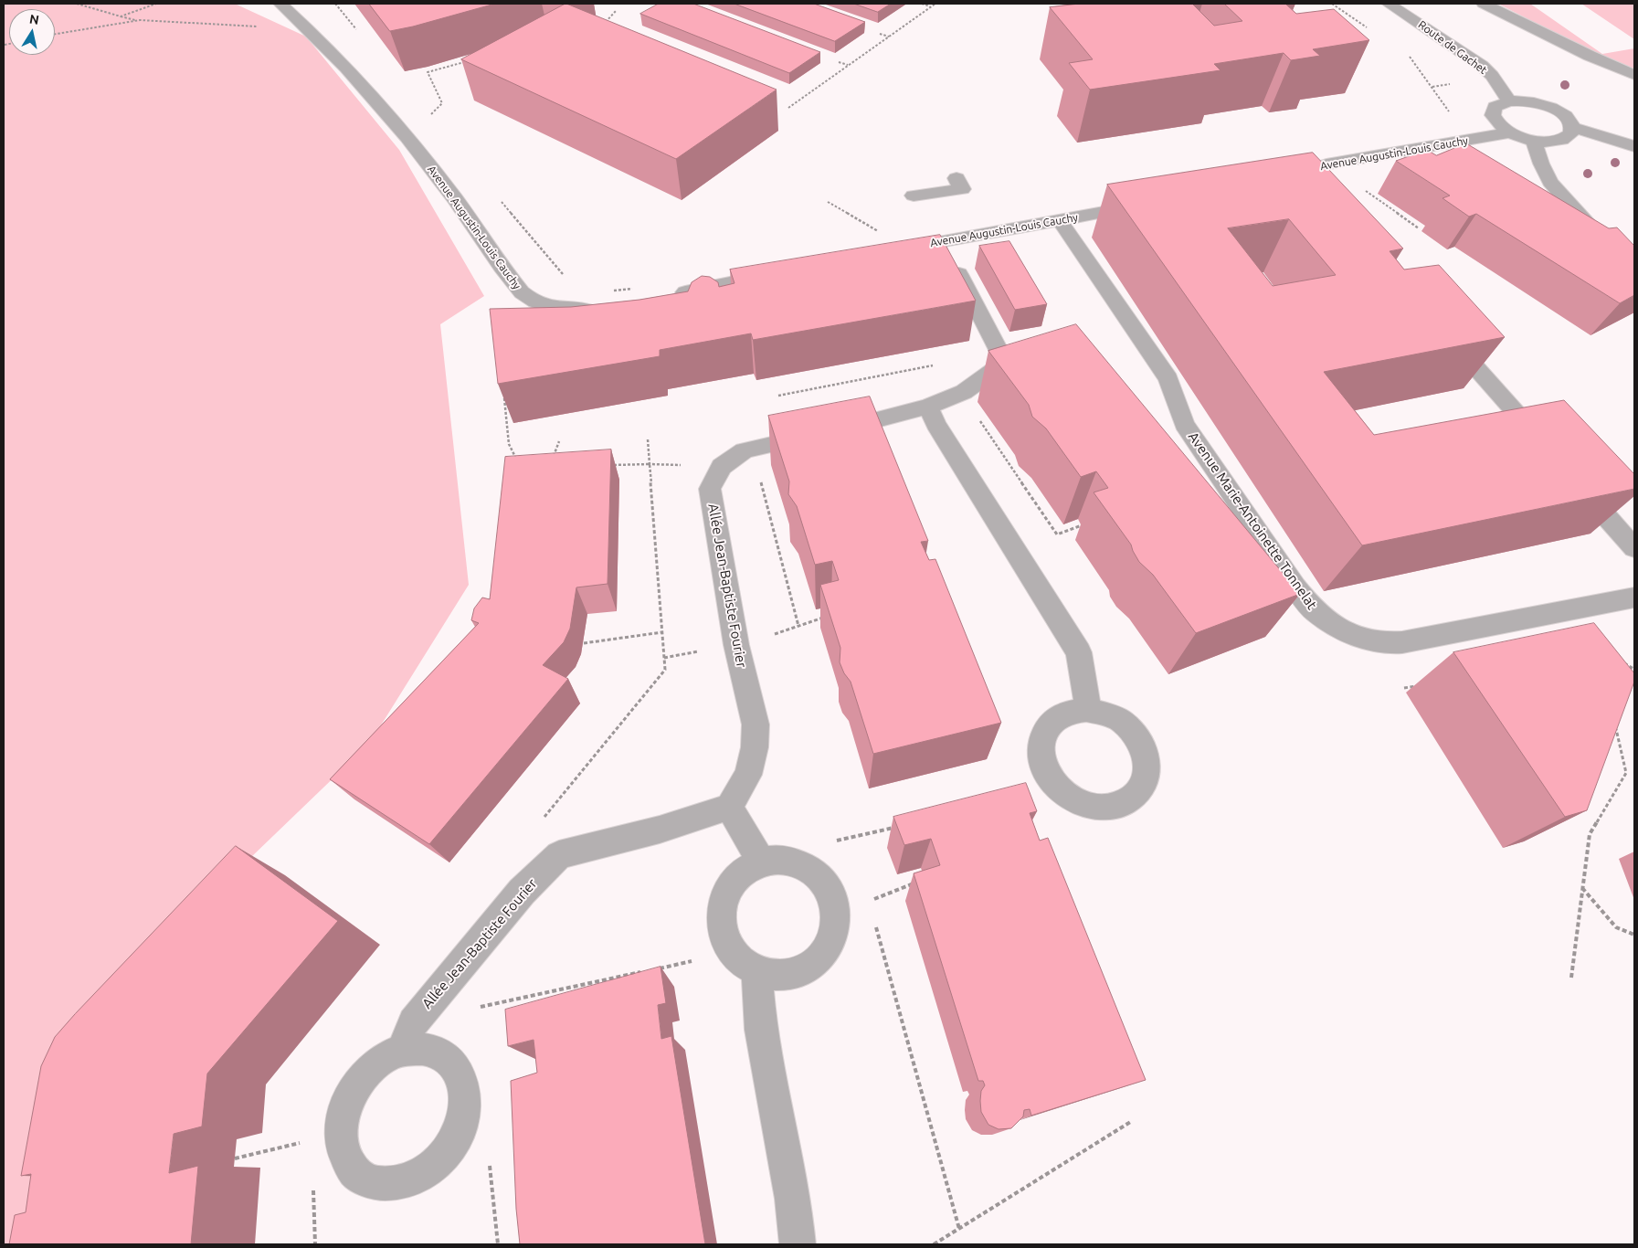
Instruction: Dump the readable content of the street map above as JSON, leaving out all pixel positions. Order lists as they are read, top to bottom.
{
  "streets": {
    "street": [
      "Route de Gachet",
      "Avenue Augustin-Louis Cauchy",
      "Avenue Marie-Antoinette Tonnelat",
      "Allée Jean-Baptiste Fourier"
    ]
  },
  "crossings": [
    ["Avenue Augustin-Louis Cauchy", "Avenue Marie-Antoinette Tonnelat"],
    ["Avenue Augustin-Louis Cauchy", "Allée Jean-Baptiste Fourier"]
  ],
  "north": "top"
}
